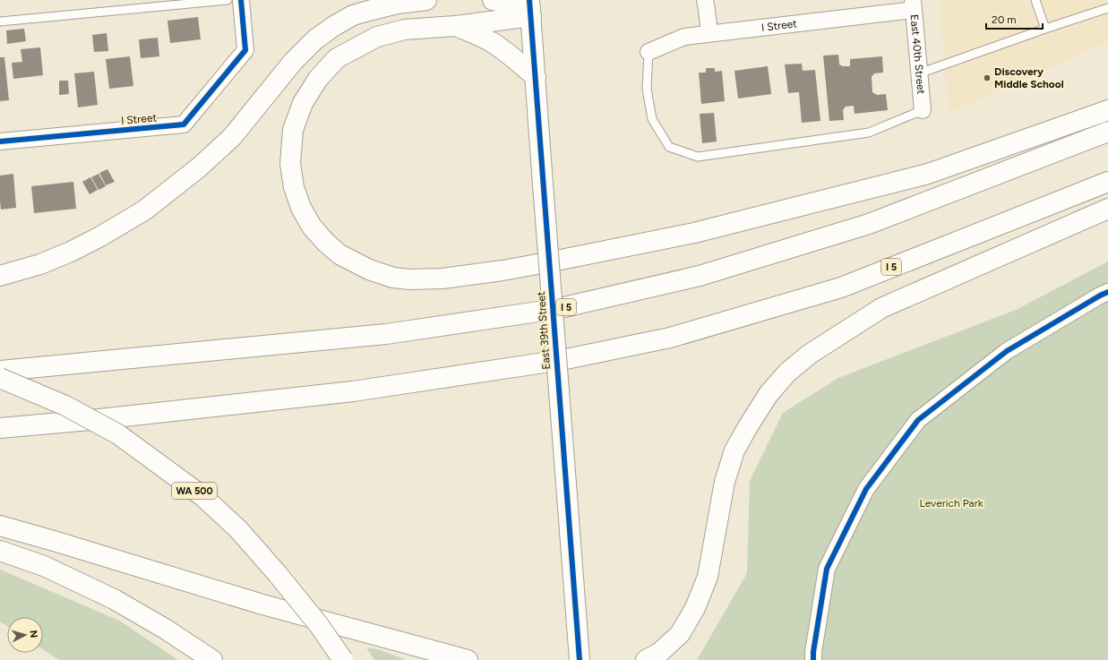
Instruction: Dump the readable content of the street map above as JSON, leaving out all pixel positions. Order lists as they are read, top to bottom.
{
  "streets": {
    "main road": ["I 5", "East 39th Street", "WA 500"],
    "street": ["I Street", "East 40th Street"]
  },
  "crossings": [
    ["I Street", "East 40th Street"]
  ],
  "parks": ["Leverich Park"],
  "places": ["Discovery Middle School"],
  "scale_bar": "20 m",
  "north": "right"
}
